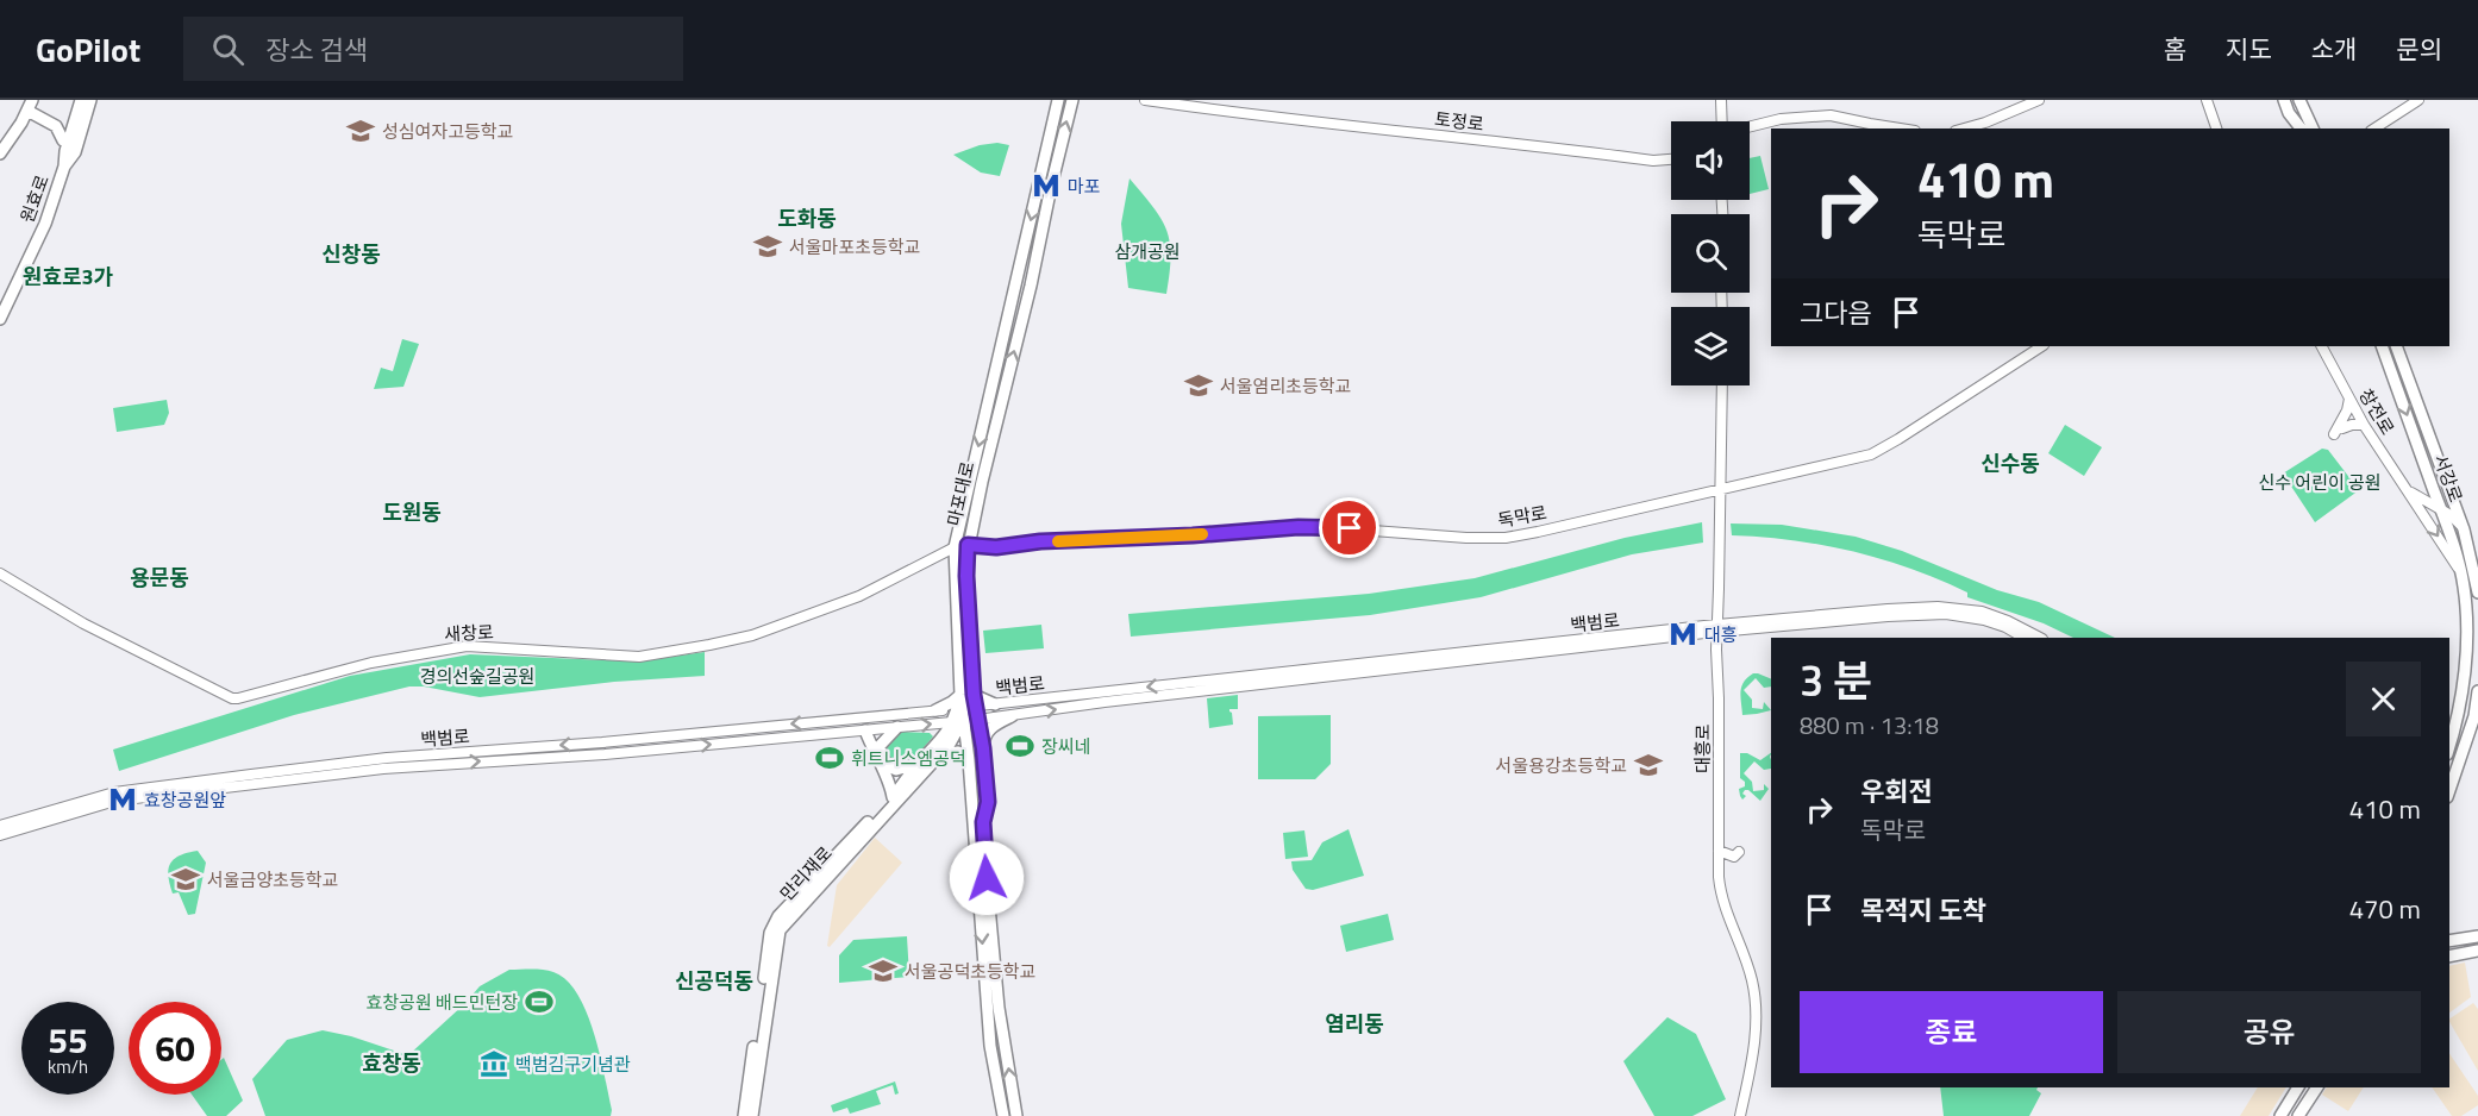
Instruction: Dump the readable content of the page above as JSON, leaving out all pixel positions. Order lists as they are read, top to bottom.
{
  "streets": {
    "main road": [
      "토정로",
      "원효로",
      "창전로",
      "서강로",
      "마포대로",
      "독막로",
      "백범로",
      "새창로",
      "대흥로",
      "만리재로"
    ]
  },
  "crossings": [
    ["창전로", "서강로"],
    ["마포대로", "독막로"],
    ["마포대로", "백범로"],
    ["마포대로", "새창로"],
    ["마포대로", "만리재로"],
    ["독막로", "대흥로"],
    ["백범로", "대흥로"],
    ["백범로", "만리재로"]
  ],
  "districts": [
    "도화동",
    "신창동",
    "원효로3가",
    "신수동",
    "도원동",
    "용문동",
    "신공덕동",
    "염리동",
    "효창동"
  ],
  "parks": ["삼개공원", "신수 어린이 공원", "경의선숲길공원"],
  "places": {
    "school or university": [
      "성심여자고등학교",
      "서울마포초등학교",
      "서울염리초등학교",
      "서울용강초등학교",
      "서울금양초등학교",
      "서울공덕초등학교"
    ],
    "metro station": ["마포", "대흥", "효창공원앞"],
    "sports": ["장씨네", "휘트니스엠공덕", "효창공원 배드민턴장"],
    "museum": ["백범김구기념관"]
  },
  "page": {
    "header": "GoPilot",
    "search": "장소 검색",
    "nav": [
      "홈",
      "지도",
      "소개",
      "문의"
    ],
    "turn": ["410 m", "독막로"],
    "then": "그다음",
    "heading": ["3 분", "880 m · 13:18"],
    "list": [
      {
        "name": "우회전",
        "note": "독막로",
        "value": "410 m"
      },
      {
        "name": "목적지 도착",
        "value": "470 m"
      }
    ],
    "buttons": ["종료", "공유"],
    "speed": "55 km/h",
    "limit": "60"
  }
}
